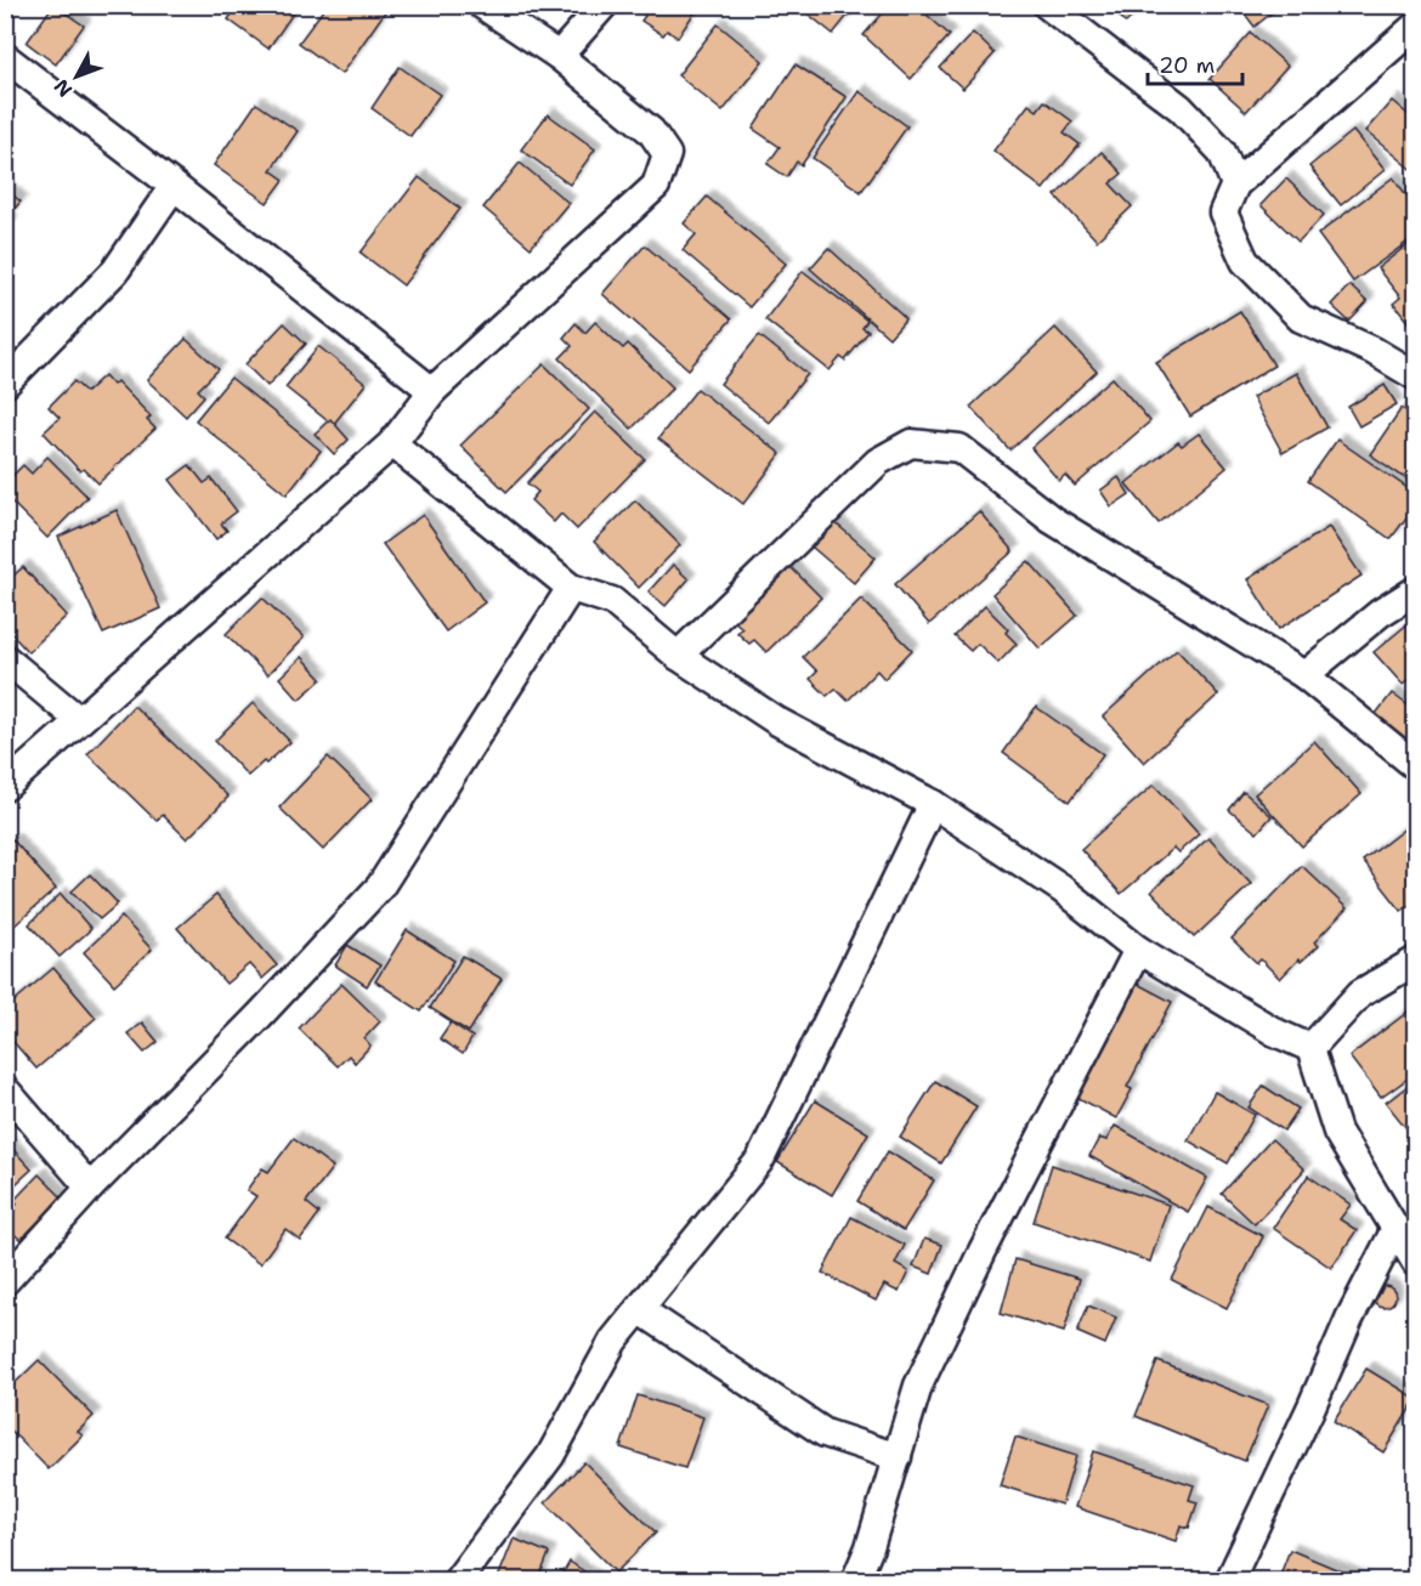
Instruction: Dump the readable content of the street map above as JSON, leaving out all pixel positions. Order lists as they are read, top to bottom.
{
  "scale_bar": "20 m",
  "north": "bottom left"
}
